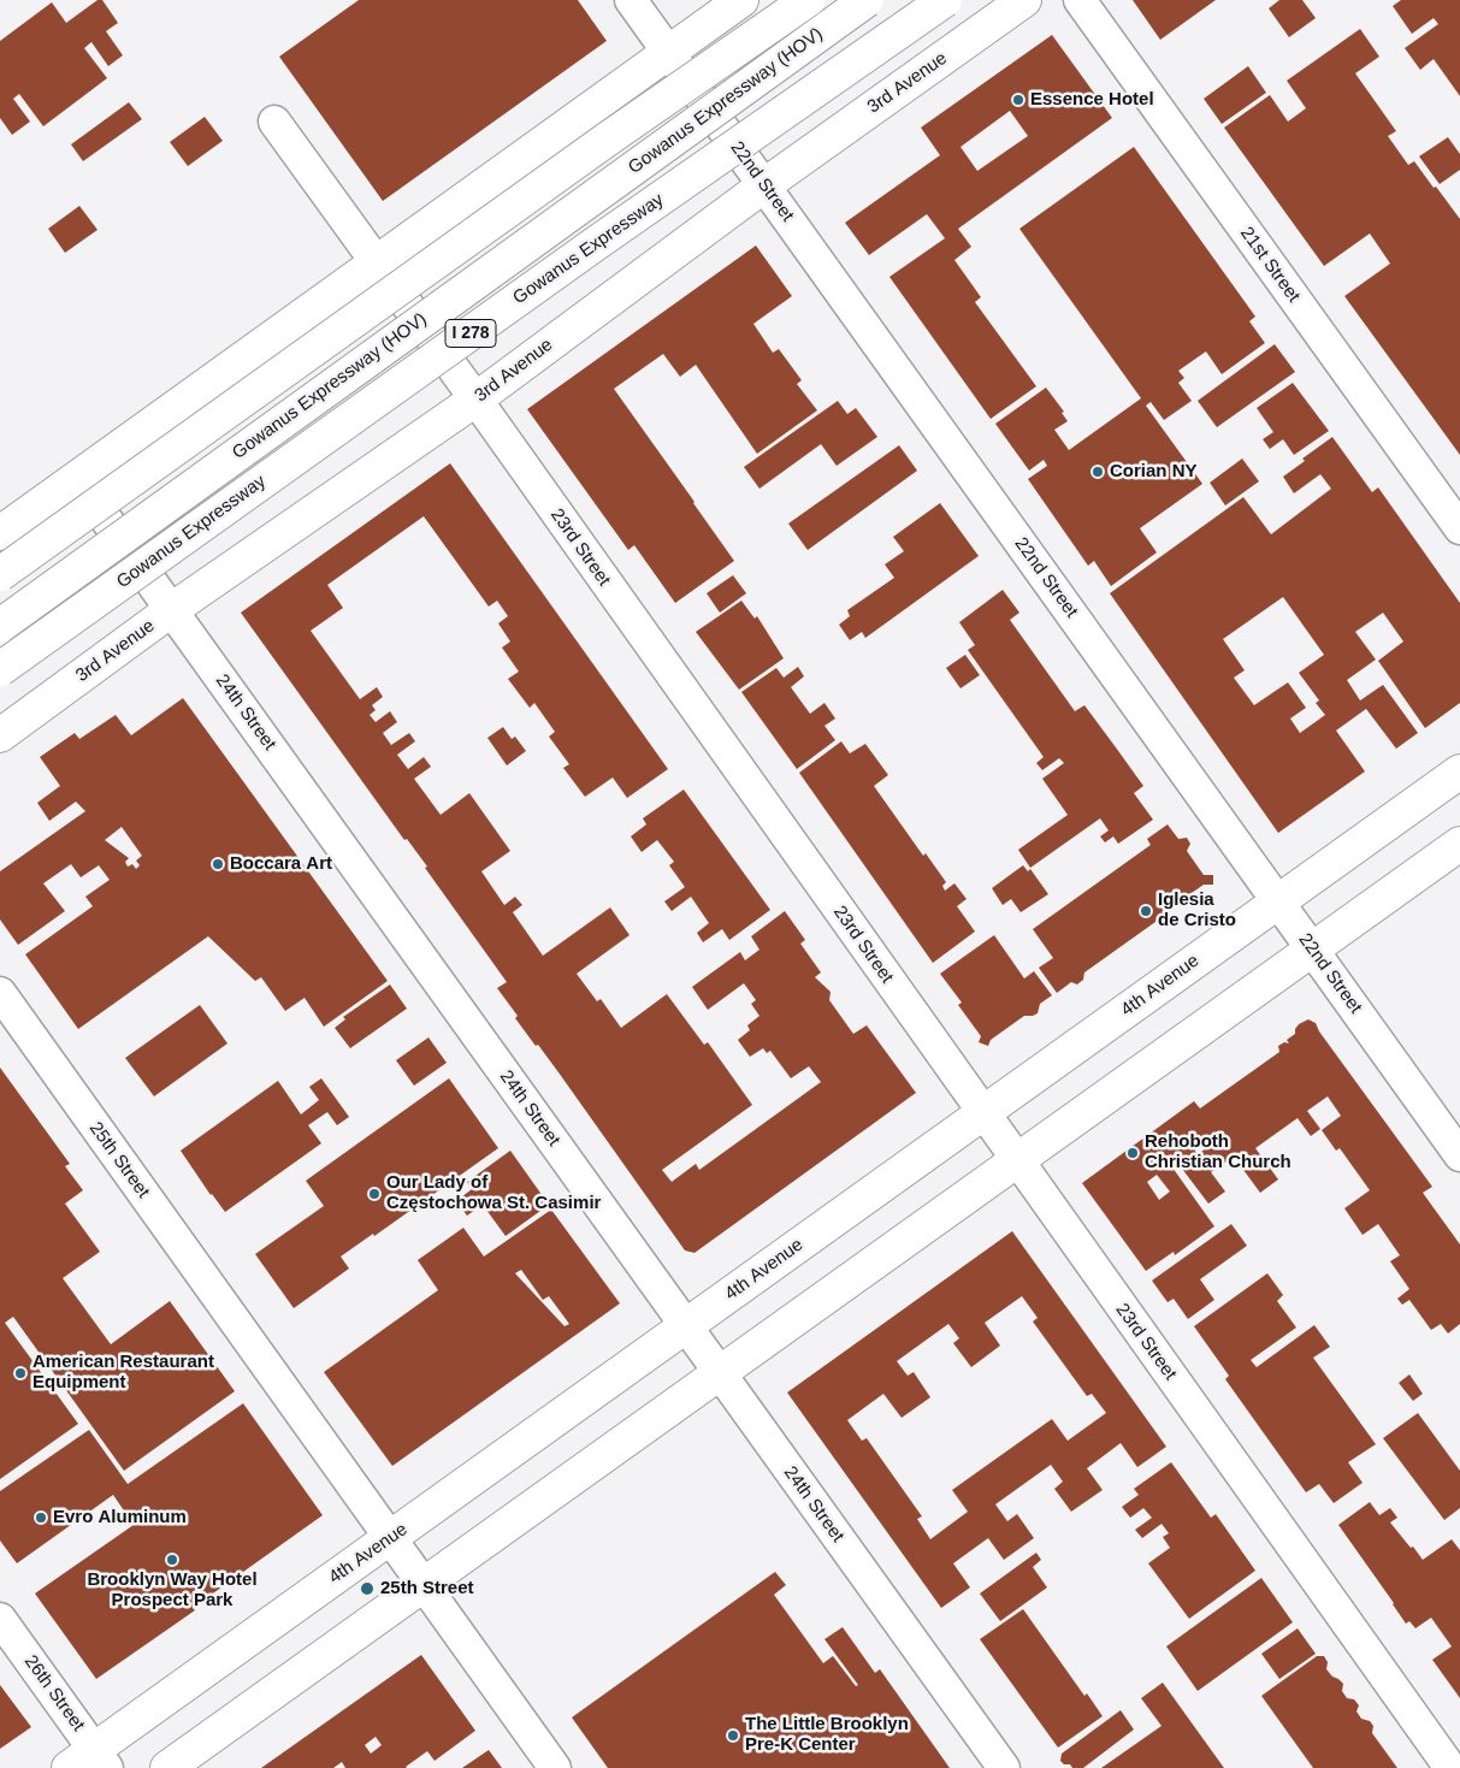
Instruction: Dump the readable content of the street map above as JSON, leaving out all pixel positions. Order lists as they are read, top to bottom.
{
  "streets": {
    "main road": [
      "3rd Avenue",
      "Gowanus Expressway (HOV)",
      "Gowanus Expressway",
      "I 278",
      "4th Avenue"
    ],
    "street": [
      "22nd Street",
      "21st Street",
      "23rd Street",
      "24th Street",
      "25th Street",
      "26th Street"
    ]
  },
  "crossings": [
    ["3rd Avenue", "22nd Street"],
    ["3rd Avenue", "23rd Street"],
    ["3rd Avenue", "24th Street"],
    ["22nd Street", "4th Avenue"],
    ["23rd Street", "4th Avenue"],
    ["24th Street", "4th Avenue"],
    ["4th Avenue", "25th Street"],
    ["4th Avenue", "26th Street"]
  ],
  "places": [
    "Essence Hotel",
    "Corian NY",
    "Boccara Art",
    "Iglesia de Cristo",
    "Rehoboth Christian Church",
    "Our Lady of Częstochowa St. Casimir",
    "American Restaurant Equipment",
    "Evro Aluminum",
    "Brooklyn Way Hotel Prospect Park",
    "25th Street",
    "The Little Brooklyn Pre-K Center"
  ]
}
